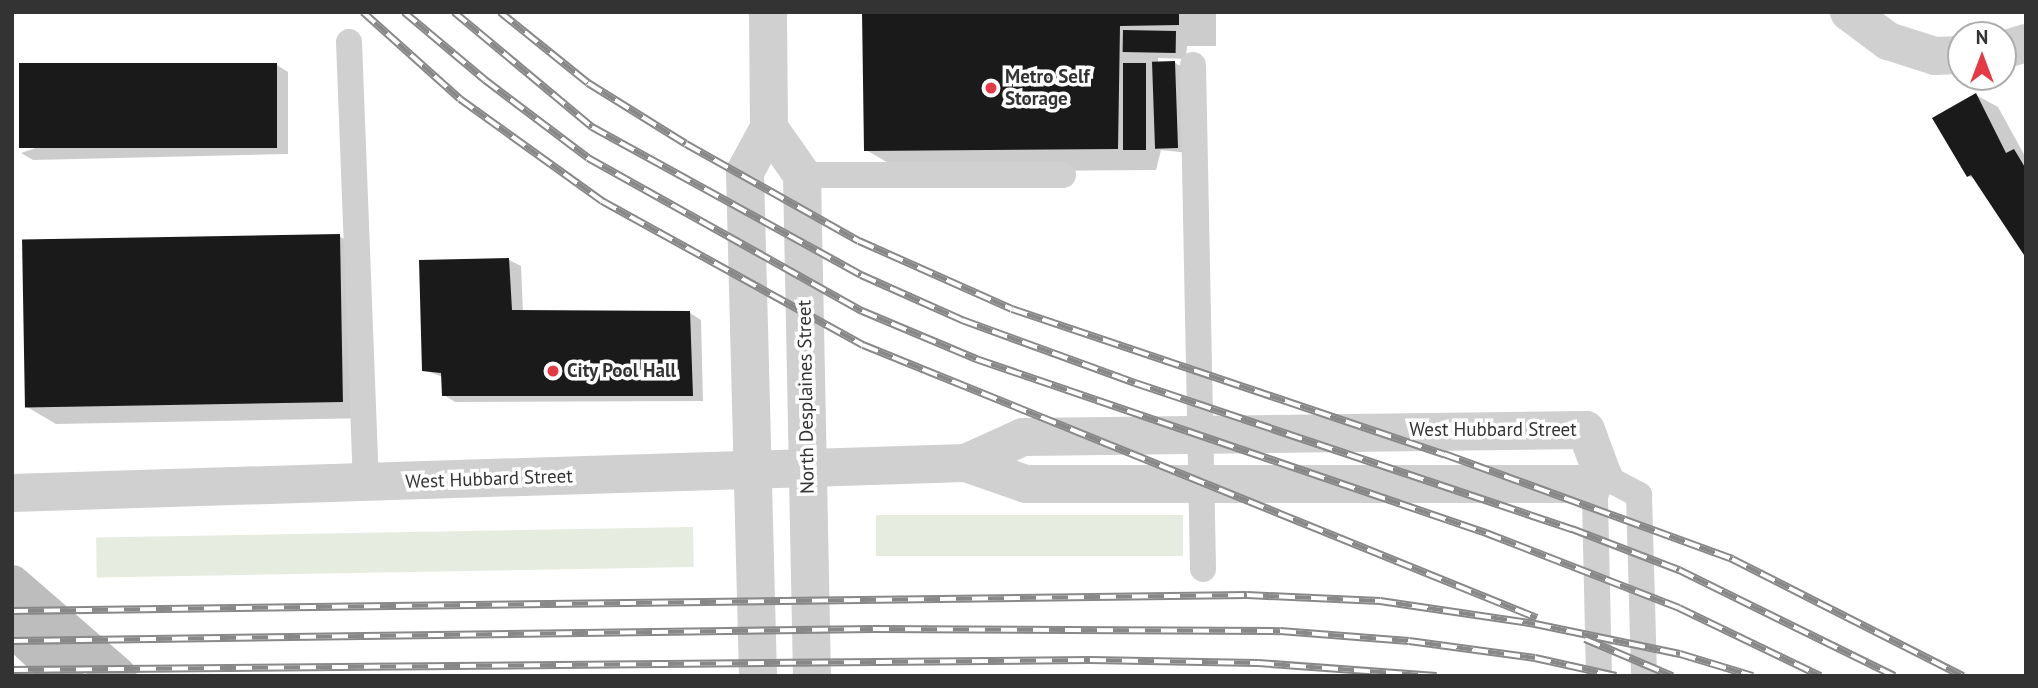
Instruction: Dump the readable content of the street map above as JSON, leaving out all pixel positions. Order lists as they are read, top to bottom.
{
  "streets": {
    "street": ["North Desplaines Street", "West Hubbard Street"]
  },
  "crossings": [
    ["North Desplaines Street", "West Hubbard Street"]
  ],
  "places": ["Metro Self Storage", "City Pool Hall"],
  "north": "top"
}
